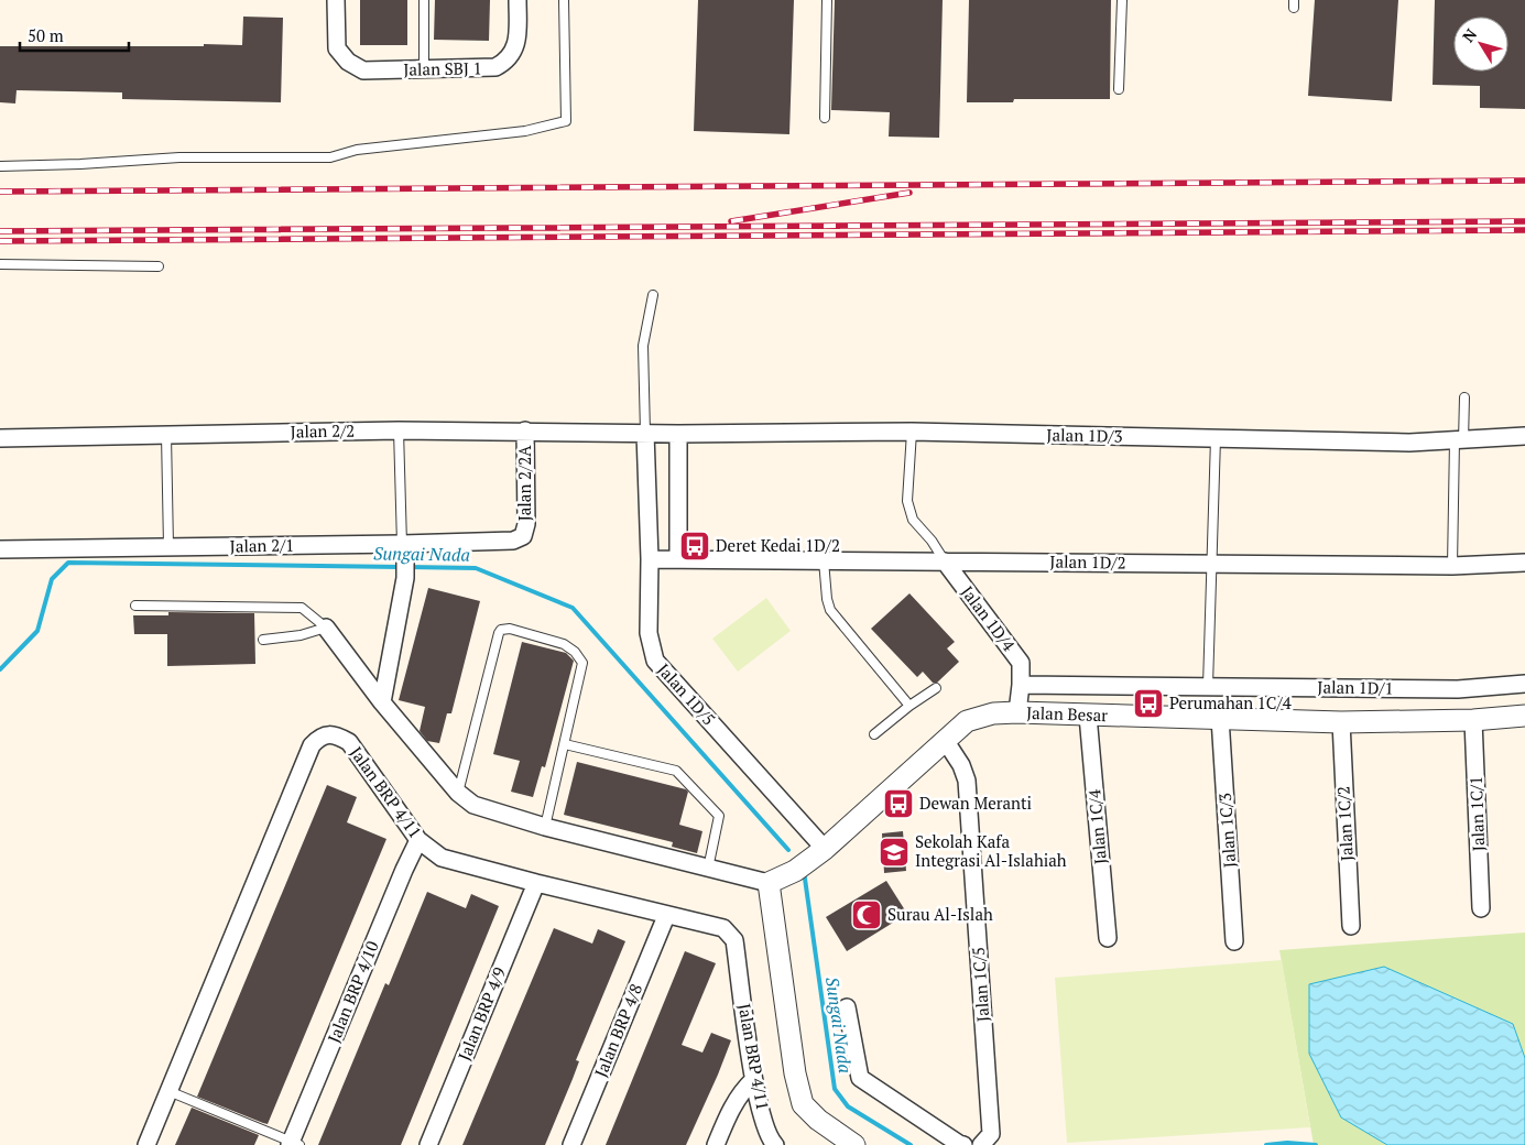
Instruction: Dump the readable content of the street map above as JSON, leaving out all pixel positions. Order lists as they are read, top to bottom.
{
  "streets": {
    "street": [
      "Jalan SBJ 1",
      "Jalan 2/2",
      "Jalan 1D/3",
      "Jalan 2/2A",
      "Jalan 2/1",
      "Jalan 1D/2",
      "Jalan 1D/4",
      "Jalan 1D/1",
      "Jalan 1D/5",
      "Jalan Besar",
      "Jalan BRP 4/11",
      "Jalan 1C/1",
      "Jalan 1C/2",
      "Jalan 1C/4",
      "Jalan 1C/3",
      "Jalan 1C/5",
      "Jalan BRP 4/10",
      "Jalan BRP 4/9",
      "Jalan BRP 4/8"
    ]
  },
  "crossings": [
    ["Jalan 2/2", "Jalan 1D/3"],
    ["Jalan 2/2", "Jalan 2/2A"],
    ["Jalan 2/2", "Jalan 1D/5"],
    ["Jalan 1D/3", "Jalan 1D/5"],
    ["Jalan 2/2A", "Jalan 2/1"],
    ["Jalan 1D/2", "Jalan 1D/4"],
    ["Jalan 1D/2", "Jalan 1D/5"],
    ["Jalan 1D/4", "Jalan 1D/1"],
    ["Jalan 1D/4", "Jalan Besar"],
    ["Jalan 1D/5", "Jalan Besar"],
    ["Jalan Besar", "Jalan 1C/1"],
    ["Jalan Besar", "Jalan 1C/2"],
    ["Jalan Besar", "Jalan 1C/4"],
    ["Jalan Besar", "Jalan 1C/3"],
    ["Jalan Besar", "Jalan 1C/5"],
    ["Jalan BRP 4/11", "Jalan BRP 4/10"],
    ["Jalan BRP 4/11", "Jalan BRP 4/9"],
    ["Jalan BRP 4/11", "Jalan BRP 4/8"]
  ],
  "water": ["Sungai Nada"],
  "places": {
    "bus stop": ["Deret Kedai 1D/2", "Perumahan 1C/4", "Dewan Meranti"],
    "school or university": ["Sekolah Kafa Integrasi Al-Islahiah"],
    "mosque": ["Surau Al-Islah"]
  },
  "scale_bar": "50 m",
  "north": "top left"
}
